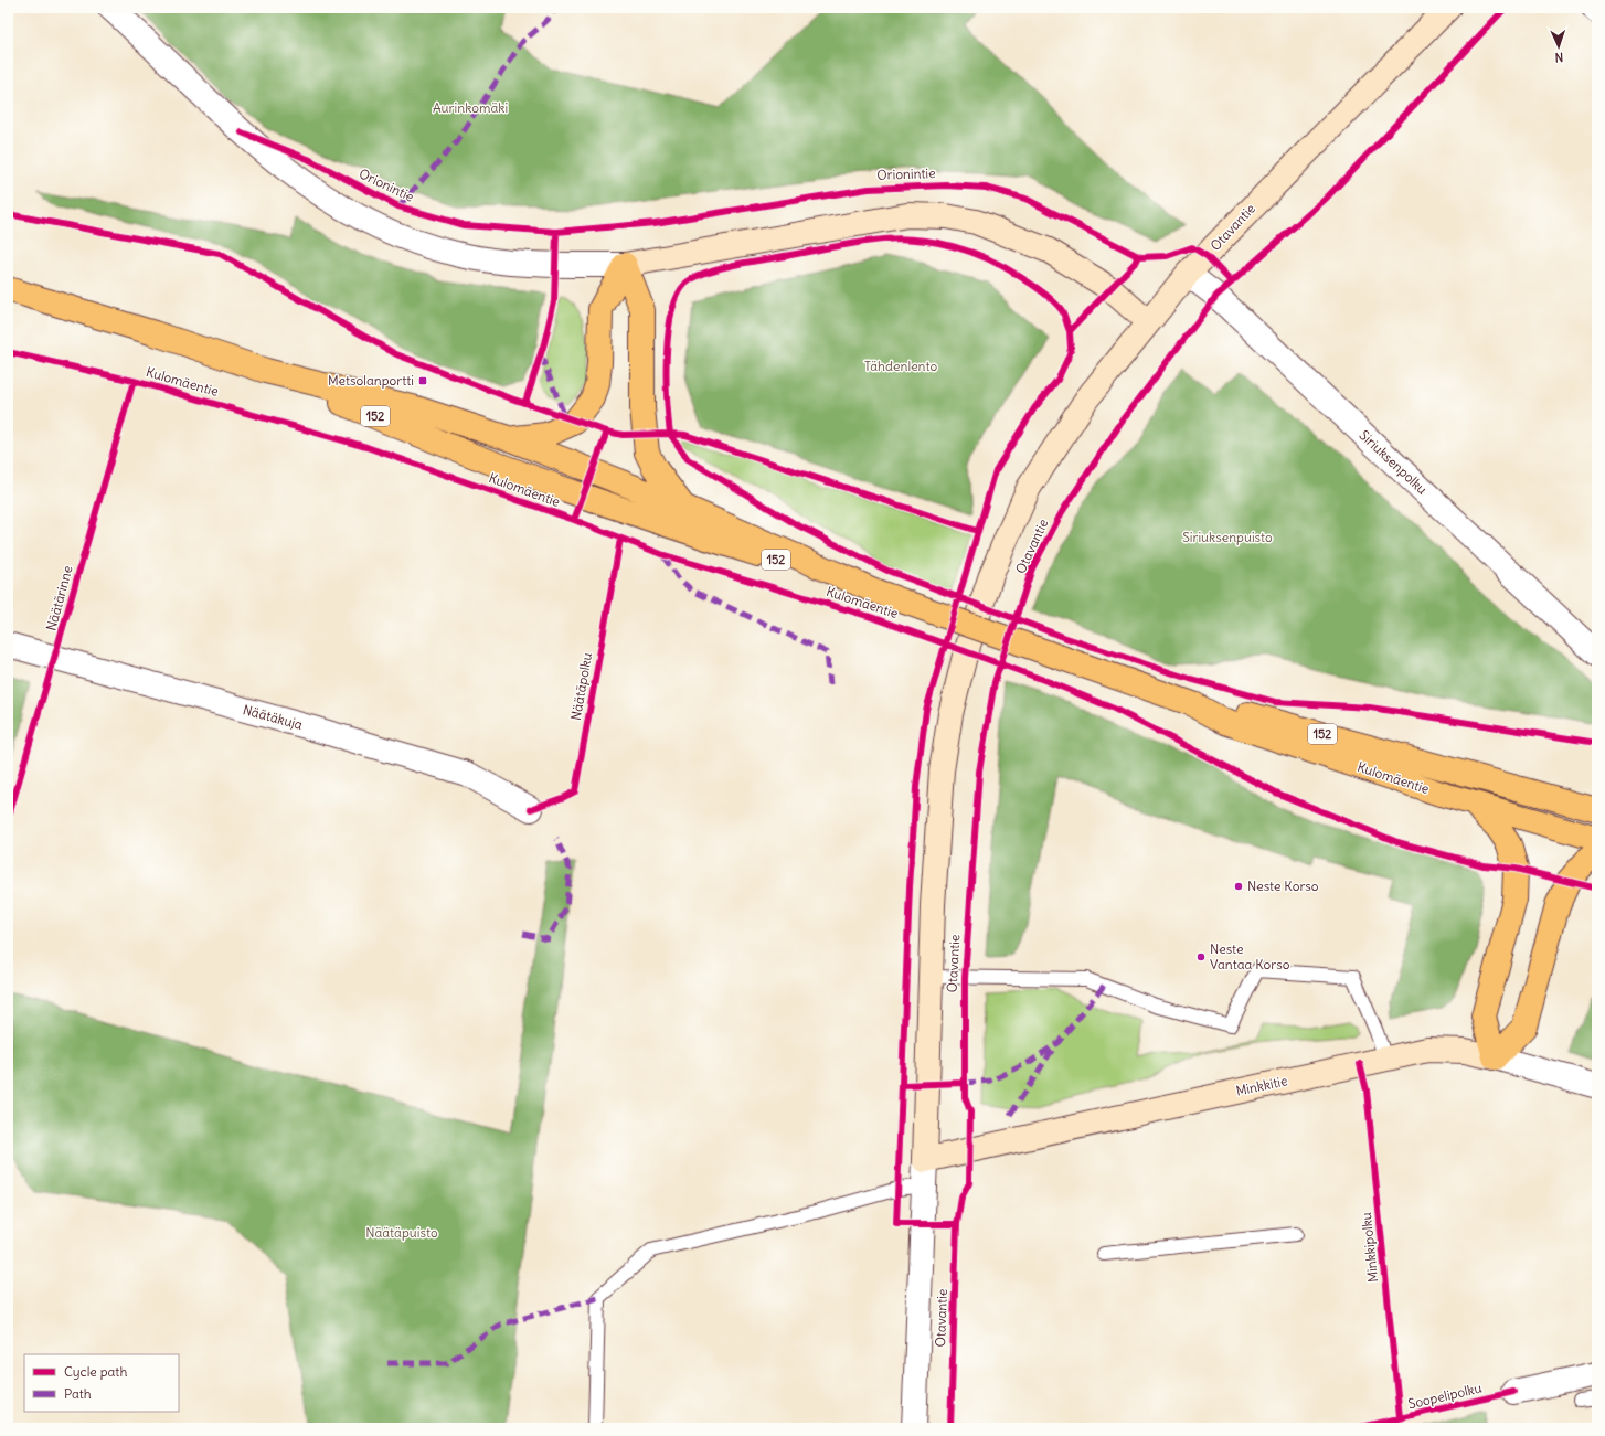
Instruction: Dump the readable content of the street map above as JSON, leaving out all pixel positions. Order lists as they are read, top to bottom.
{
  "streets": {
    "main road": [
      "Otavantie",
      "Kulomäentie",
      "152",
      "Minkkitie"
    ],
    "street": ["Siriuksenpolku", "Näätäkuja"],
    "cycle path": [
      "Orionintie",
      "Näätärinne",
      "Näätäpolku",
      "Minkkipolku",
      "Soopelipolku"
    ]
  },
  "crossings": [
    ["Otavantie", "Siriuksenpolku"],
    ["Otavantie", "Minkkitie"]
  ],
  "parks": [
    "Aurinkomäki",
    "Tähdenlento",
    "Siriuksenpuisto",
    "Näätäpuisto"
  ],
  "places": {
    "transit": ["Metsolanportti"],
    "other": ["Neste Korso", "Neste Vantaa Korso"]
  },
  "legend": ["Cycle path", "Path"],
  "north": "bottom"
}
